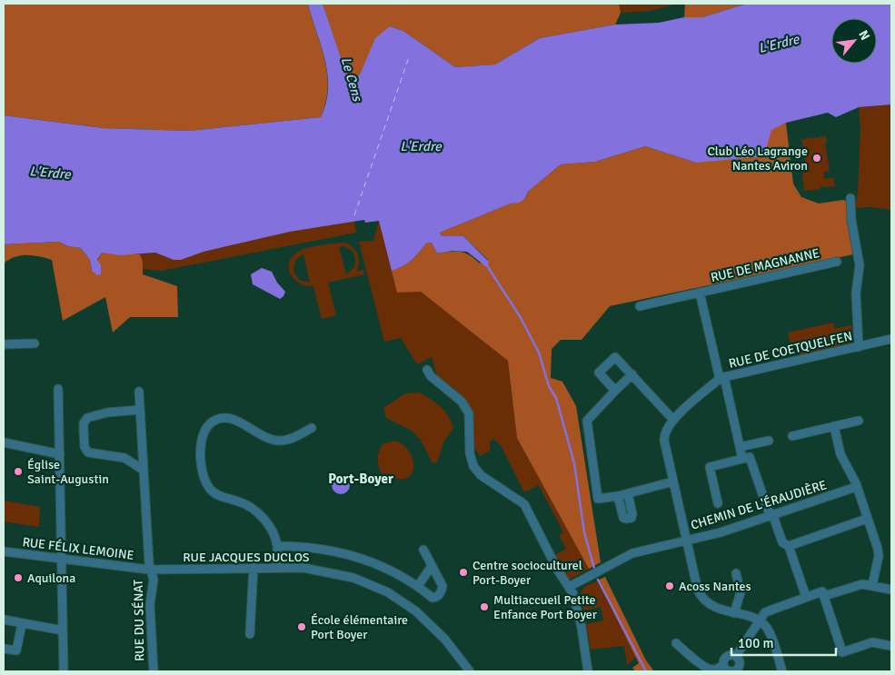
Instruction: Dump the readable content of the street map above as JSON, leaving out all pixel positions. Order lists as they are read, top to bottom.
{
  "streets": {
    "street": [
      "RUE DE MAGNANNE",
      "RUE DE COETQUELFEN",
      "CHEMIN DE L'ÉRAUDIÈRE",
      "RUE FÉLIX LEMOINE",
      "RUE JACQUES DUCLOS",
      "RUE DU SÉNAT"
    ]
  },
  "crossings": [
    ["RUE DE MAGNANNE", "RUE DE COETQUELFEN"],
    ["RUE DE COETQUELFEN", "CHEMIN DE L'ÉRAUDIÈRE"],
    ["RUE FÉLIX LEMOINE", "RUE JACQUES DUCLOS"],
    ["RUE FÉLIX LEMOINE", "RUE DU SÉNAT"],
    ["RUE JACQUES DUCLOS", "RUE DU SÉNAT"]
  ],
  "districts": ["Port-Boyer"],
  "water": ["L'Erdre", "Le Cens"],
  "places": [
    "Club Léo Lagrange Nantes Aviron",
    "Église Saint-Augustin",
    "Centre socioculturel Port-Boyer",
    "Aquilona",
    "Acoss Nantes",
    "Multiaccueil Petite Enfance Port Boyer",
    "École élémentaire Port Boyer"
  ],
  "scale_bar": "100 m",
  "north": "top right"
}
